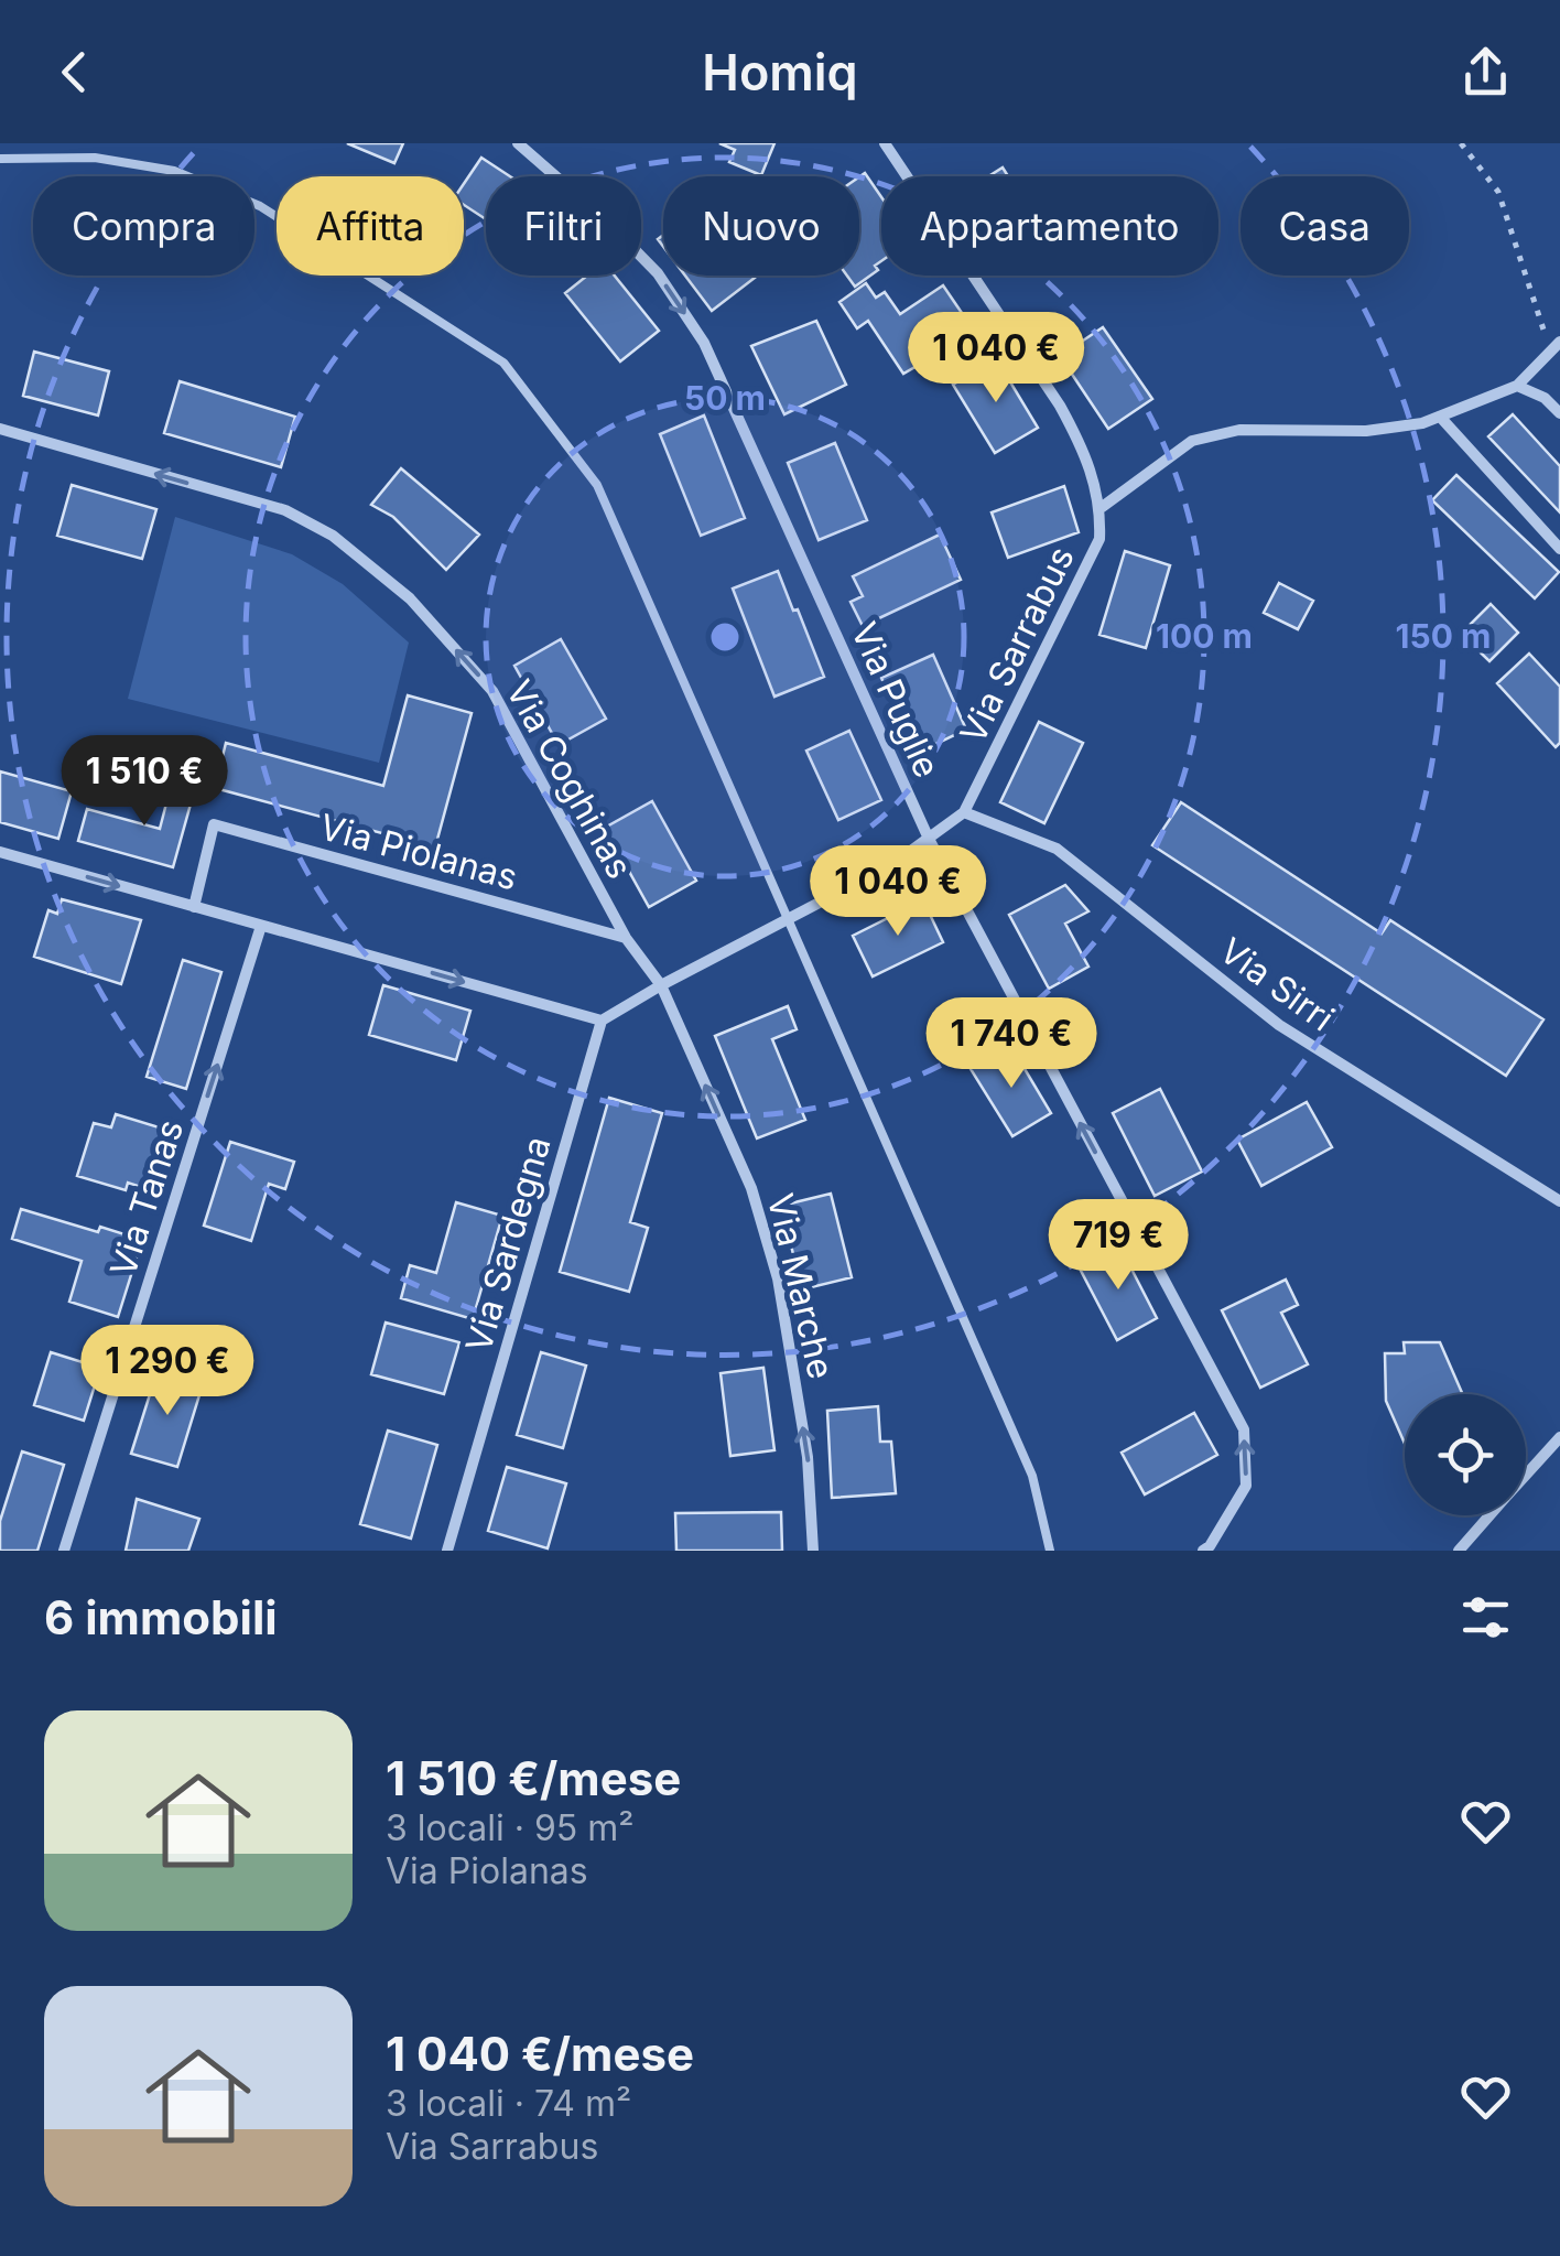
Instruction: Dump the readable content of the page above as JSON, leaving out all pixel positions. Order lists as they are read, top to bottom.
{
  "streets": {
    "street": [
      "Via Sarrabus",
      "Via Puglie",
      "Via Coghinas",
      "Via Piolanas",
      "Via Sirri",
      "Via Tanas",
      "Via Sardegna",
      "Via Marche"
    ]
  },
  "crossings": [
    ["Via Sarrabus", "Via Puglie"],
    ["Via Sarrabus", "Via Coghinas"],
    ["Via Sarrabus", "Via Sirri"],
    ["Via Sarrabus", "Via Marche"],
    ["Via Coghinas", "Via Piolanas"],
    ["Via Coghinas", "Via Marche"]
  ],
  "one_way": ["Via Coghinas", "Via Tanas", "Via Marche"],
  "page": {
    "header": "Homiq",
    "chip": [
      "Compra",
      "Affitta",
      "Filtri",
      "Nuovo",
      "Appartamento",
      "Casa"
    ],
    "price": [
      "1 040 €",
      "1 510 €",
      "1 040 €",
      "1 740 €",
      "719 €",
      "1 290 €"
    ],
    "heading": "6 immobili",
    "list": [
      {
        "name": "1 510 €/mese",
        "note": "3 locali · 95 m² · Via Piolanas"
      },
      {
        "name": "1 040 €/mese",
        "note": "3 locali · 74 m² · Via Sarrabus"
      }
    ]
  },
  "rings": ["50 m", "100 m", "150 m"]
}
